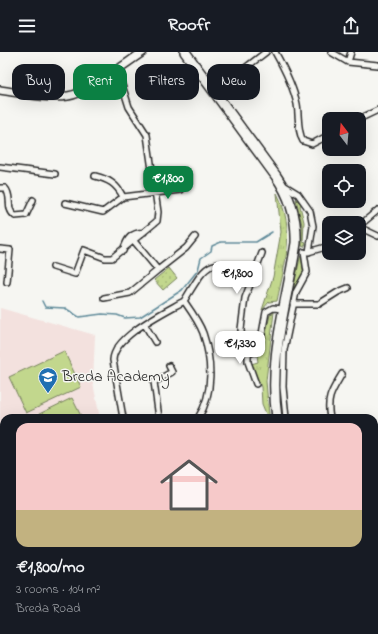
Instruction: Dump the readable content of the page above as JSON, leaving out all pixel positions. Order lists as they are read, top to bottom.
{
  "places": {
    "school or university": ["Breda Academy"]
  },
  "north": "top",
  "page": {
    "header": "Roofr",
    "chip": [
      "Buy",
      "Rent",
      "Filters",
      "New"
    ],
    "price": ["€1,800", "€1,800", "€1,330"],
    "list": [
      {
        "name": "€1,800/mo",
        "note": "3 rooms · 104 m² · Breda Road"
      }
    ]
  }
}
